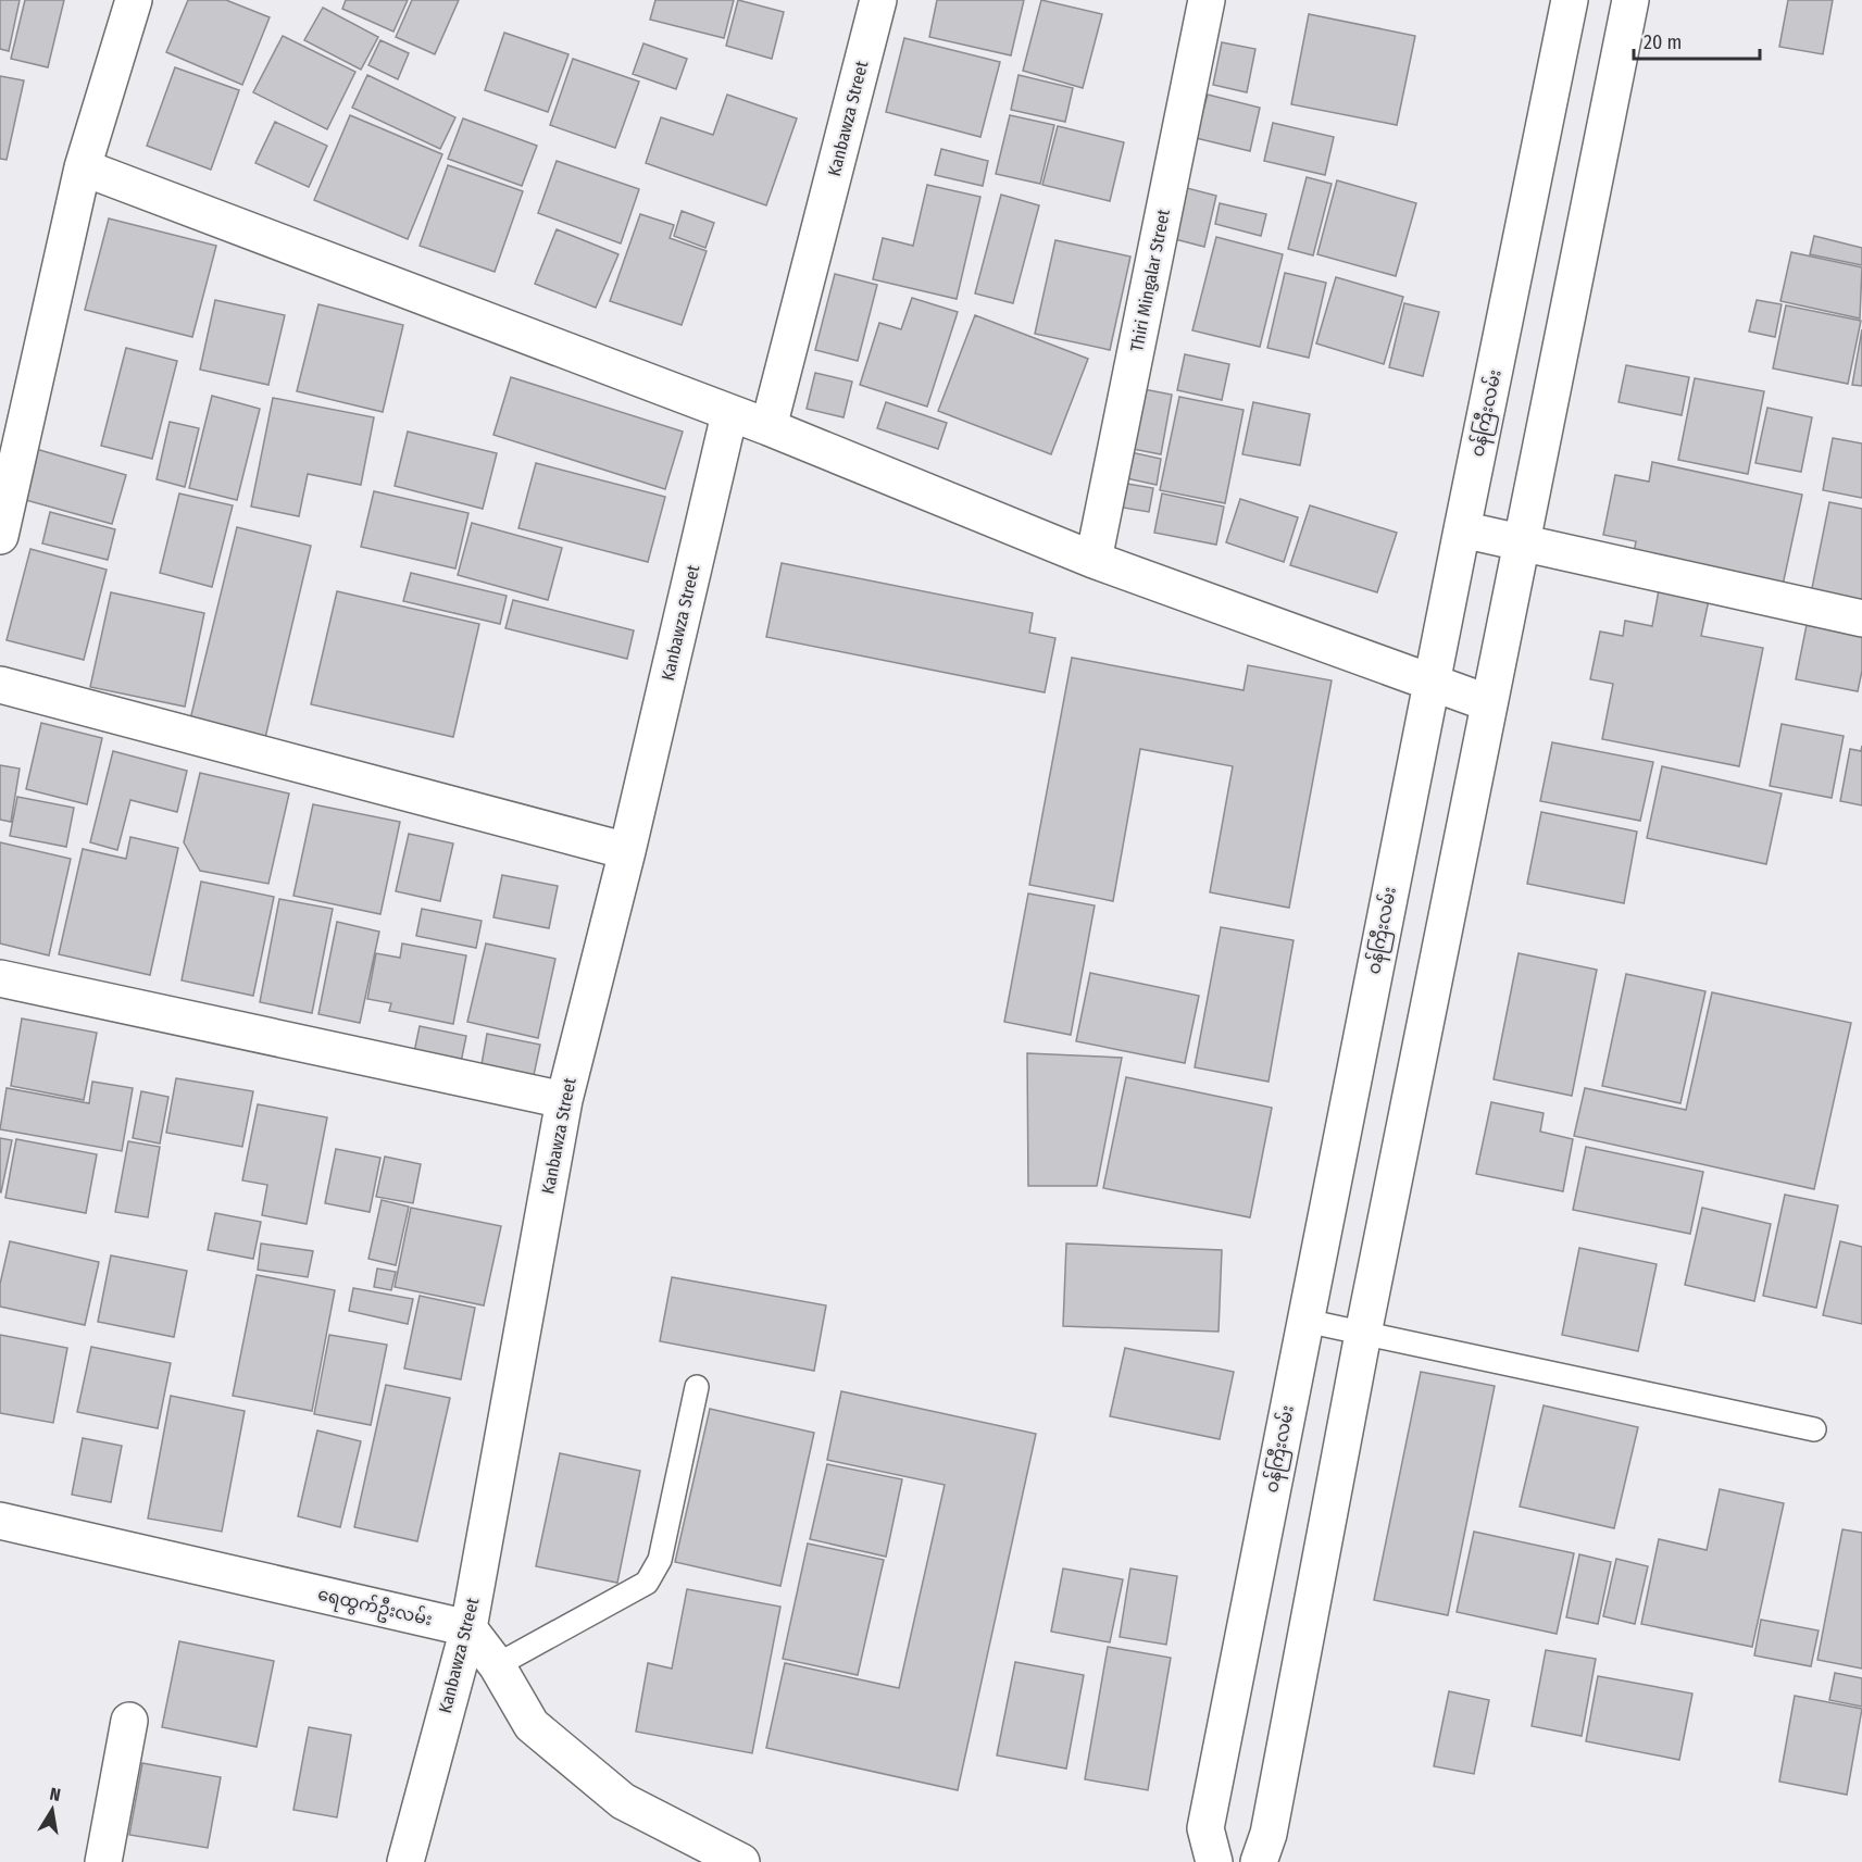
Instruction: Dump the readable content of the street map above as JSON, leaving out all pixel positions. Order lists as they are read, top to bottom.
{
  "streets": {
    "street": [
      "Kanbawza Street",
      "Thiri Mingalar Street",
      "ဝန်ကြီးလမ်း",
      "ရေထွက်ဦးလမ်း"
    ]
  },
  "crossings": [
    ["Kanbawza Street", "ရေထွက်ဦးလမ်း"]
  ],
  "scale_bar": "20 m",
  "north": "top"
}
